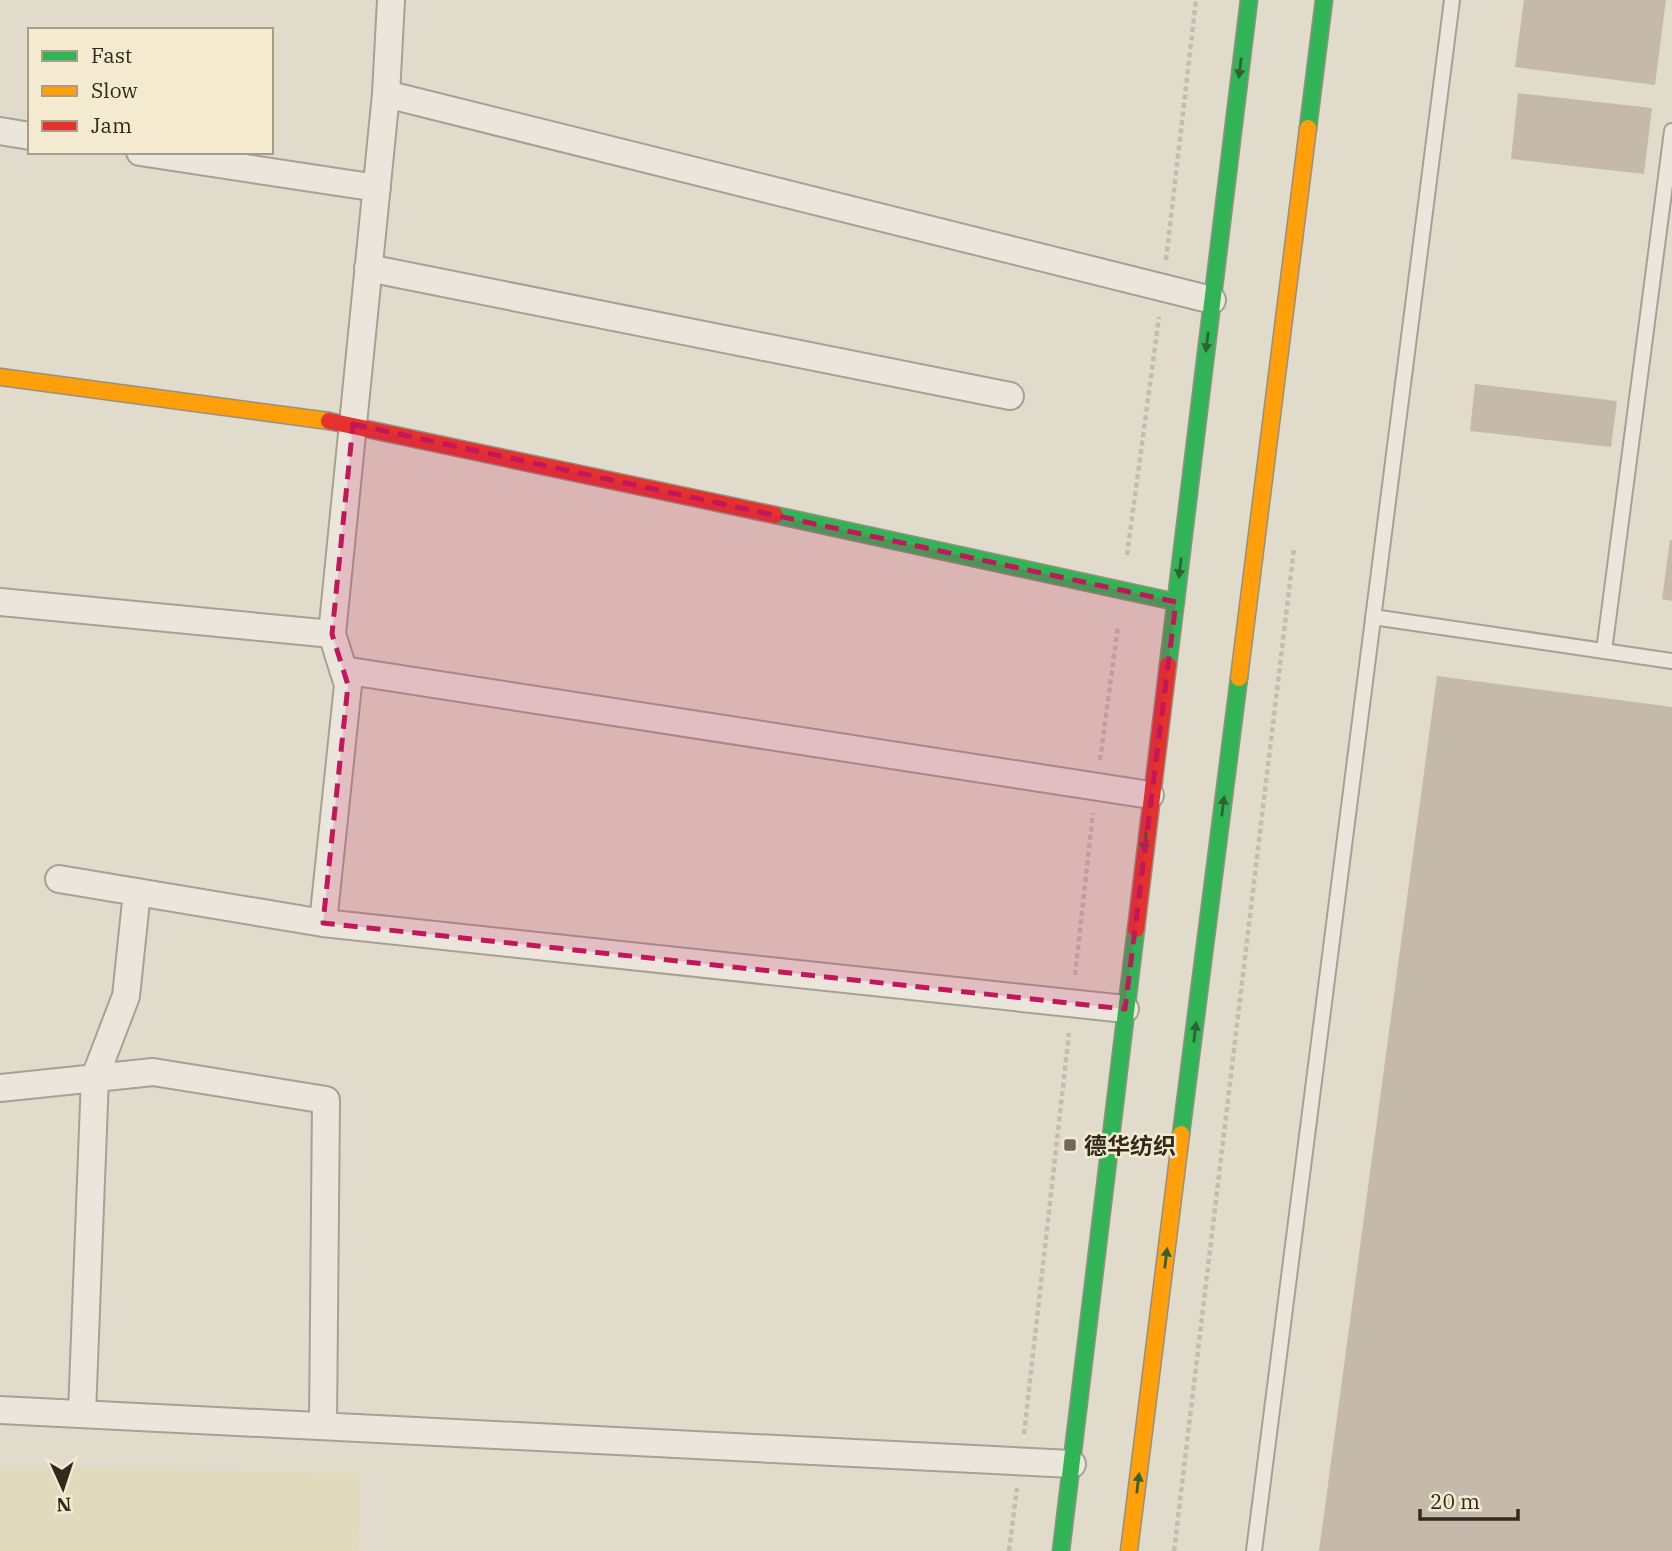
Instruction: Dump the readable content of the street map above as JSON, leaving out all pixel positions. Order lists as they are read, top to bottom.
{
  "places": {
    "transit": ["德华纺织"]
  },
  "legend": ["Fast", "Slow", "Jam"],
  "scale_bar": "20 m",
  "north": "bottom"
}
